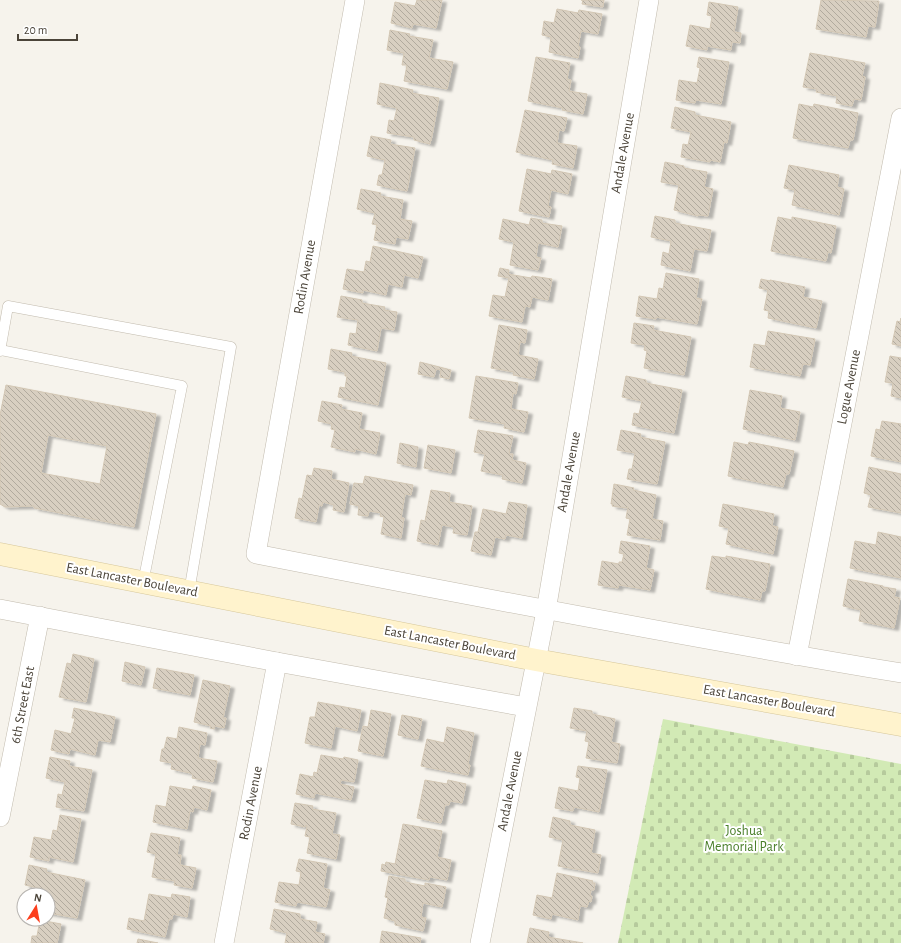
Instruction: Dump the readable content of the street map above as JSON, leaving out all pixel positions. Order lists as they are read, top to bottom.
{
  "streets": {
    "main road": ["East Lancaster Boulevard"],
    "street": [
      "Andale Avenue",
      "Rodin Avenue",
      "Logue Avenue",
      "6th Street East"
    ]
  },
  "crossings": [
    ["Andale Avenue", "Rodin Avenue"],
    ["Andale Avenue", "East Lancaster Boulevard"]
  ],
  "parks": ["Joshua Memorial Park"],
  "scale_bar": "20 m",
  "north": "top"
}
